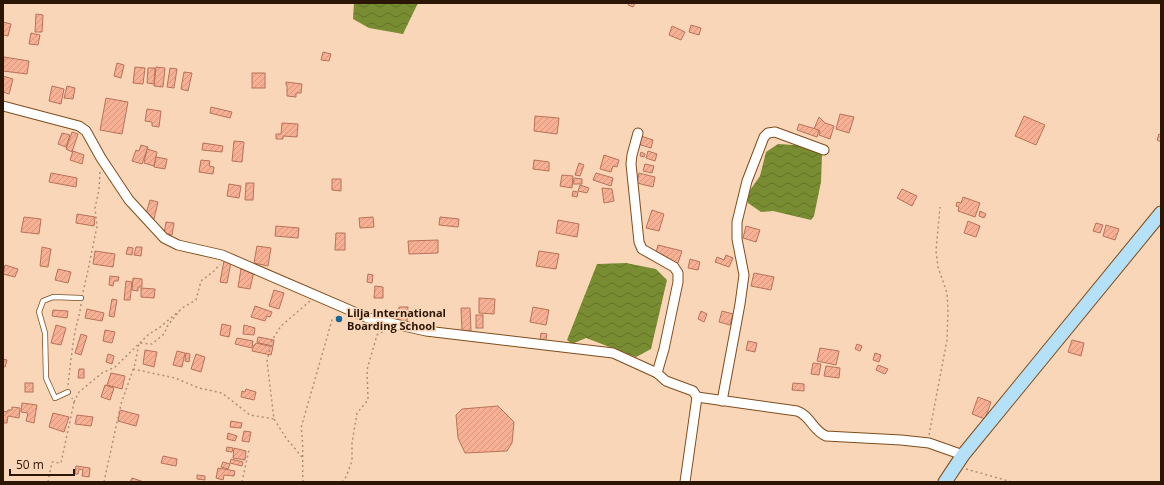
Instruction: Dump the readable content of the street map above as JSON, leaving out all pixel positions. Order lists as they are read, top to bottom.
{
  "places": ["Lilja International Boarding School"],
  "scale_bar": "50 m"
}
